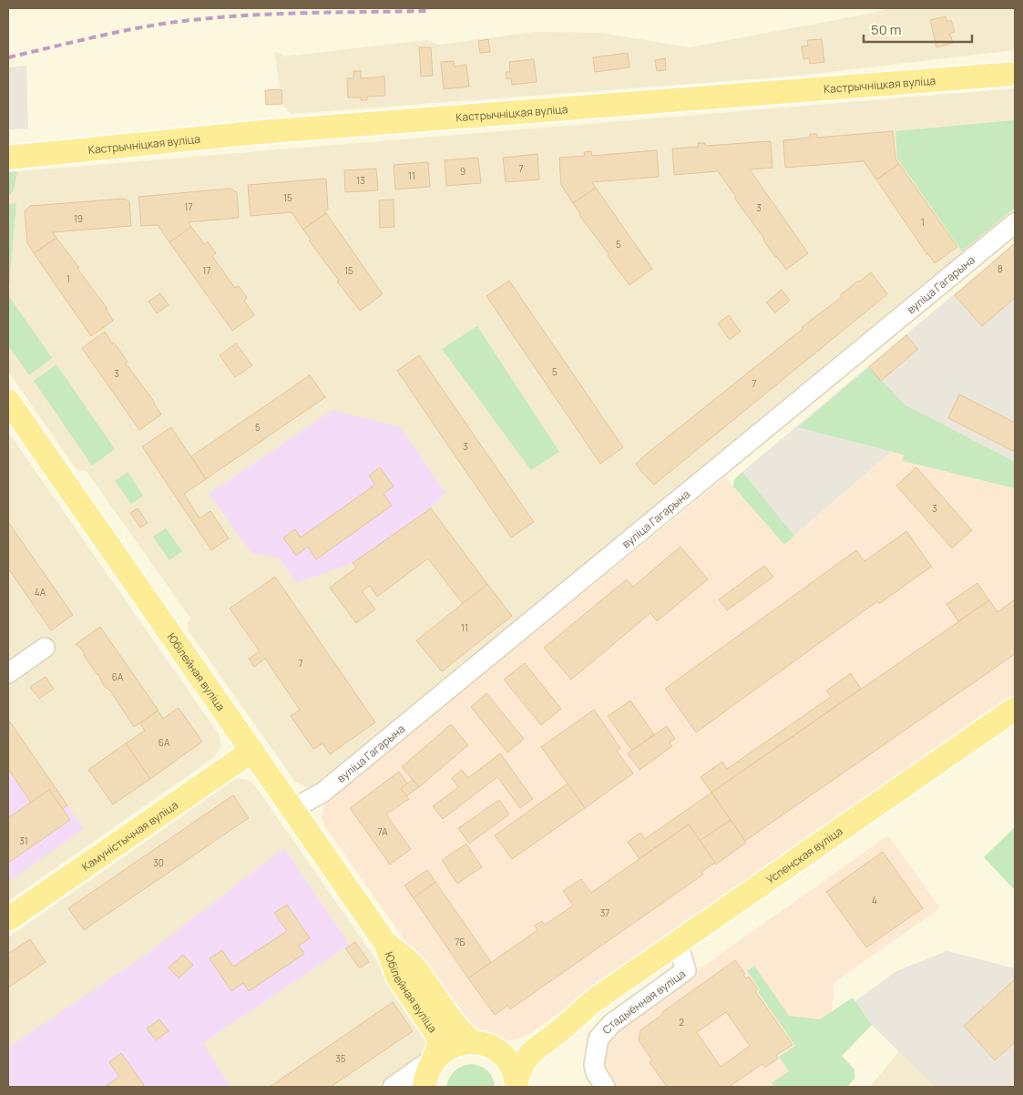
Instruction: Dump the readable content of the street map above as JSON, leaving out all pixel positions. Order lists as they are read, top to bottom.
{
  "streets": {
    "main road": [
      "Кастрычніцкая вуліца",
      "Юбілейная вуліца",
      "Камуністычная вуліца",
      "Успенская вуліца"
    ],
    "street": ["вуліца Гагарына", "Стадыённая вуліца"]
  },
  "crossings": [
    ["вуліца Гагарына", "Юбілейная вуліца"],
    ["Юбілейная вуліца", "Камуністычная вуліца"],
    ["Юбілейная вуліца", "Успенская вуліца"],
    ["Успенская вуліца", "Стадыённая вуліца"]
  ],
  "house_numbers": [
    "7",
    "9",
    "11",
    "13",
    "15",
    "17",
    "3",
    "19",
    "1",
    "5",
    "8",
    "17",
    "15",
    "1",
    "5",
    "3",
    "7",
    "5",
    "3",
    "3",
    "4А",
    "11",
    "7",
    "6А",
    "6А",
    "7А",
    "31",
    "30",
    "4",
    "37",
    "7Б",
    "2",
    "35"
  ],
  "scale_bar": "50 m"
}
